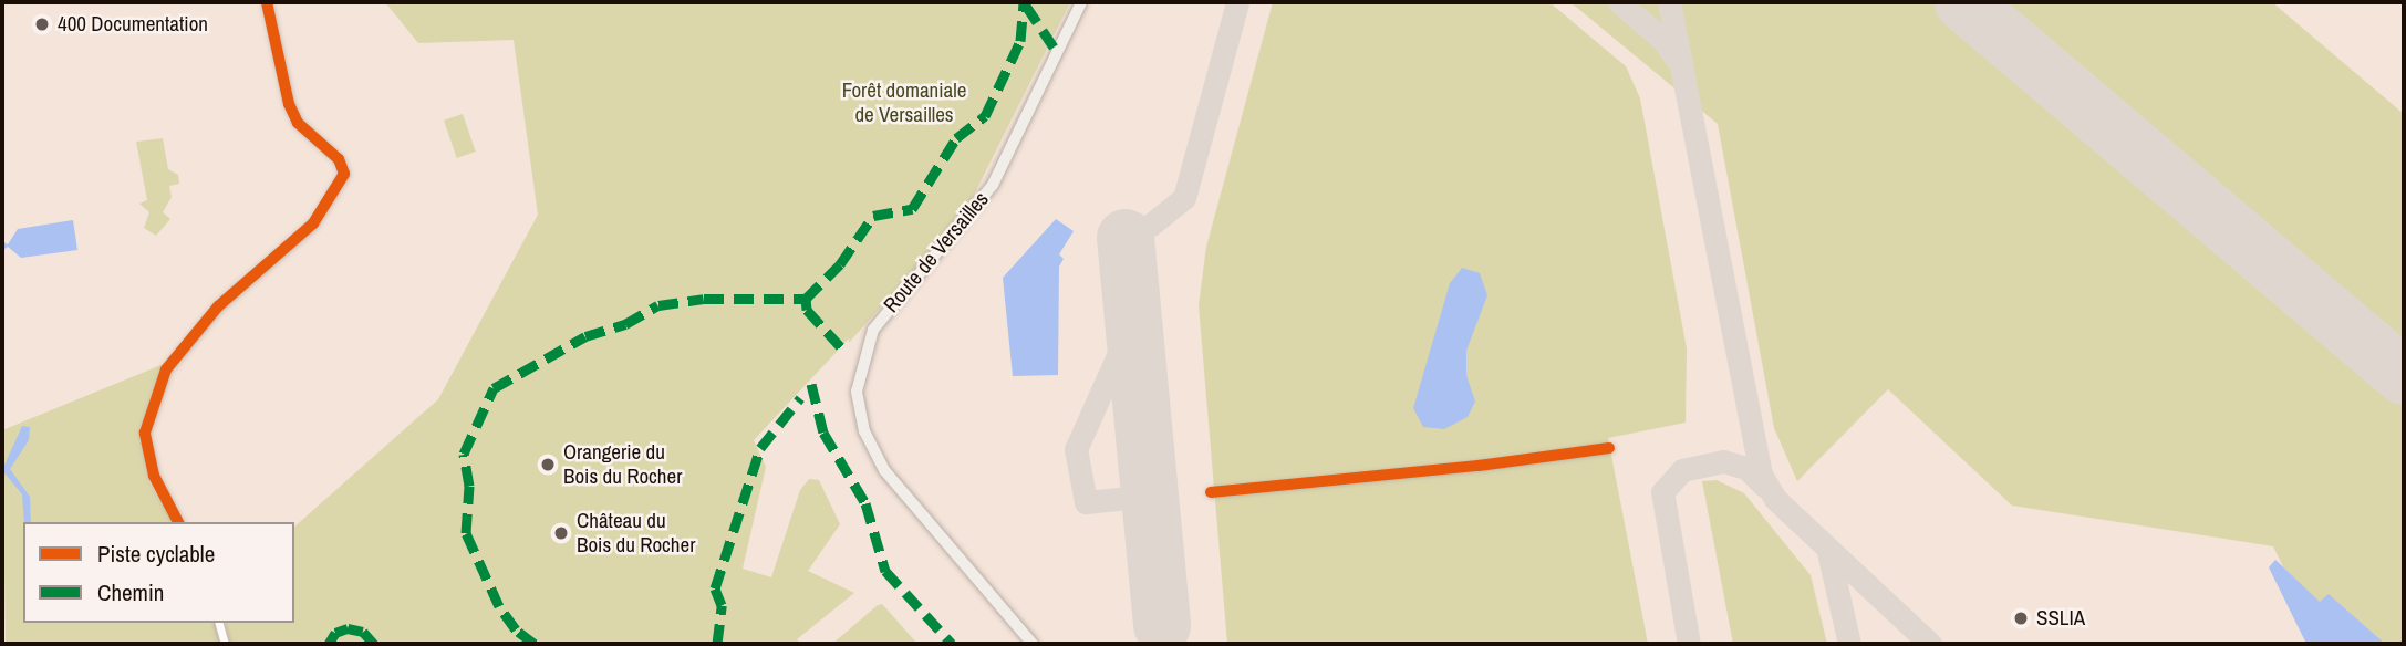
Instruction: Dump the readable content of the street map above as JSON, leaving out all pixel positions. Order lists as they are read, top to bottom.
{
  "streets": {
    "main road": ["Route de Versailles"]
  },
  "parks": ["Forêt domaniale de Versailles"],
  "places": [
    "400 Documentation",
    "Orangerie du Bois du Rocher",
    "Château du Bois du Rocher",
    "SSLIA"
  ],
  "legend": ["Piste cyclable", "Chemin"]
}
